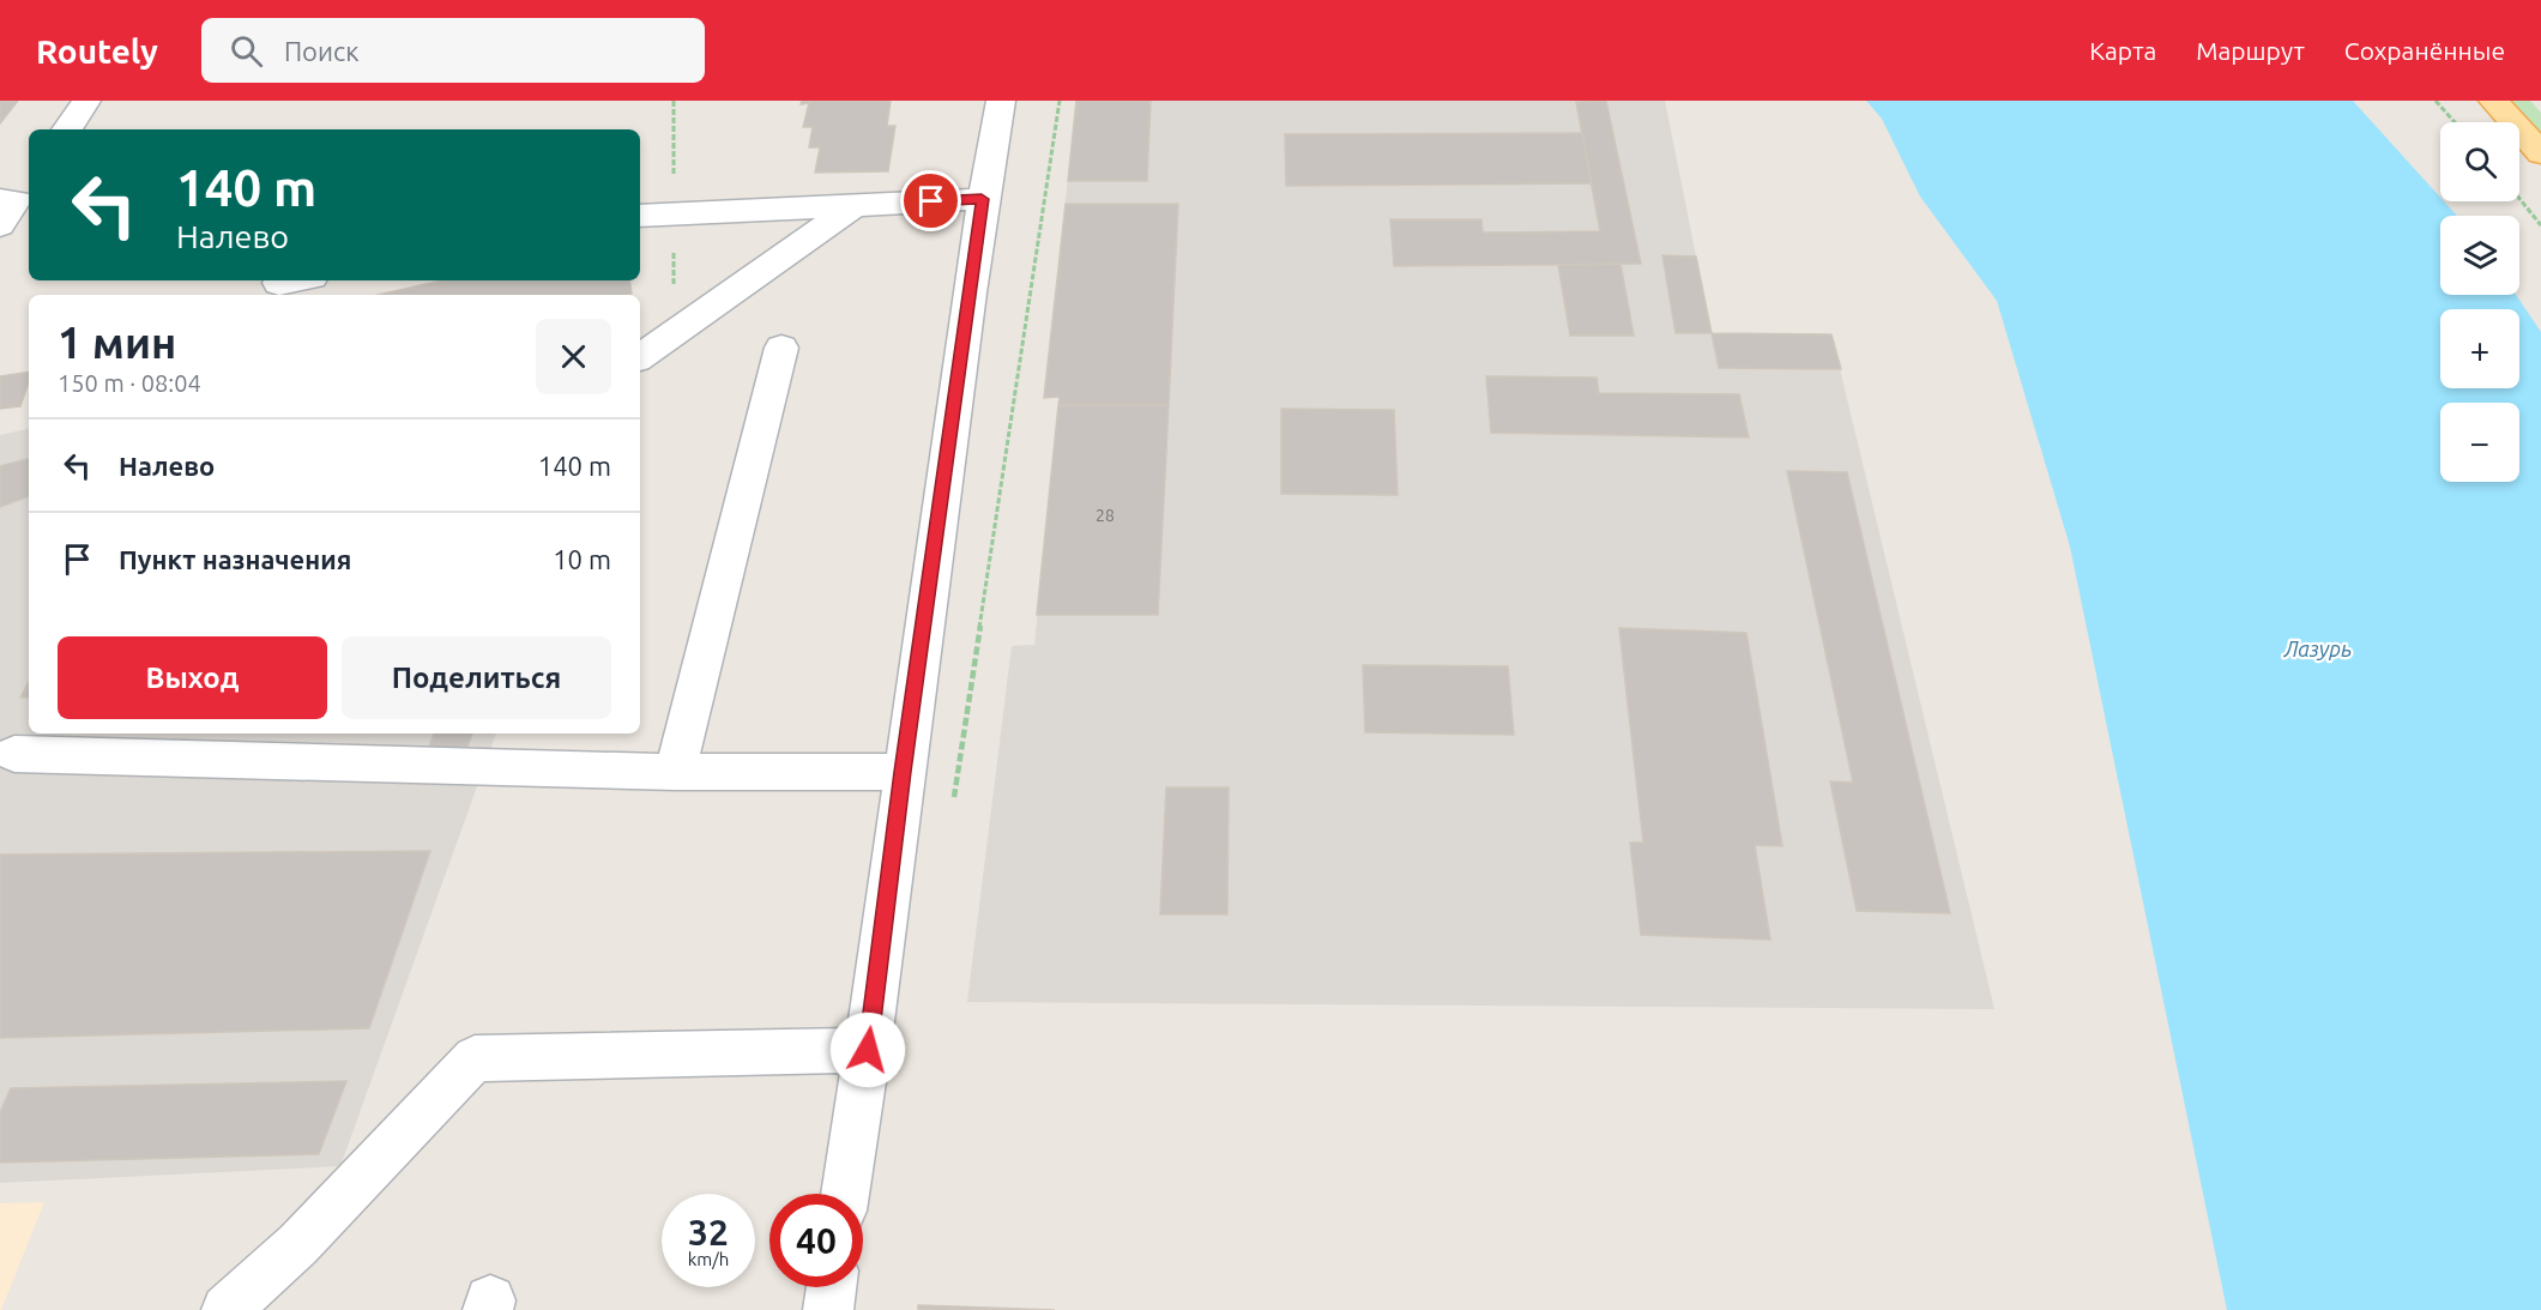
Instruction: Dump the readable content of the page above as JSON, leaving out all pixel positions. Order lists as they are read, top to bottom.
{
  "water": ["Лазурь"],
  "house_numbers": ["28"],
  "page": {
    "header": "Routely",
    "search": "Поиск",
    "nav": ["Карта", "Маршрут", "Сохранённые"],
    "map_buttons": ["+", "−"],
    "turn": ["140 m", "Налево"],
    "heading": ["1 мин", "150 m · 08:04"],
    "list": [
      {
        "name": "Налево",
        "value": "140 m"
      },
      {
        "name": "Пункт назначения",
        "value": "10 m"
      }
    ],
    "buttons": ["Выход", "Поделиться"],
    "speed": "32 km/h",
    "limit": "40"
  }
}
